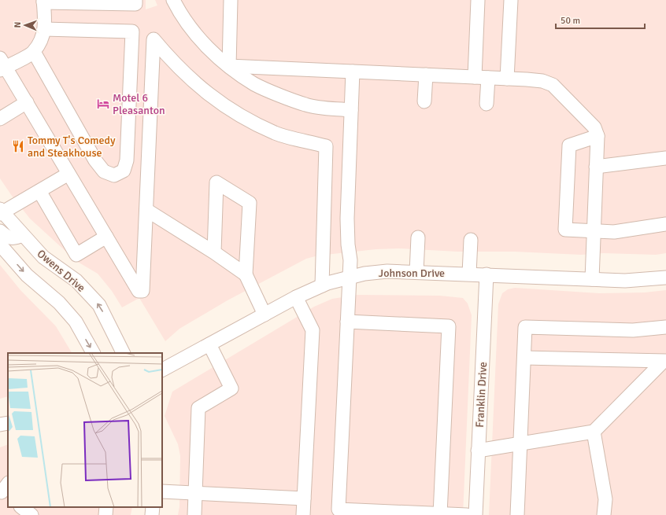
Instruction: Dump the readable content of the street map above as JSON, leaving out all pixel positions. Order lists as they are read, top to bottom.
{
  "streets": {
    "street": ["Owens Drive", "Johnson Drive", "Franklin Drive"]
  },
  "crossings": [
    ["Johnson Drive", "Franklin Drive"]
  ],
  "places": {
    "hotel": ["Motel 6 Pleasanton"],
    "restaurant": ["Tommy T's Comedy and Steakhouse"]
  },
  "scale_bar": "50 m",
  "north": "left"
}
